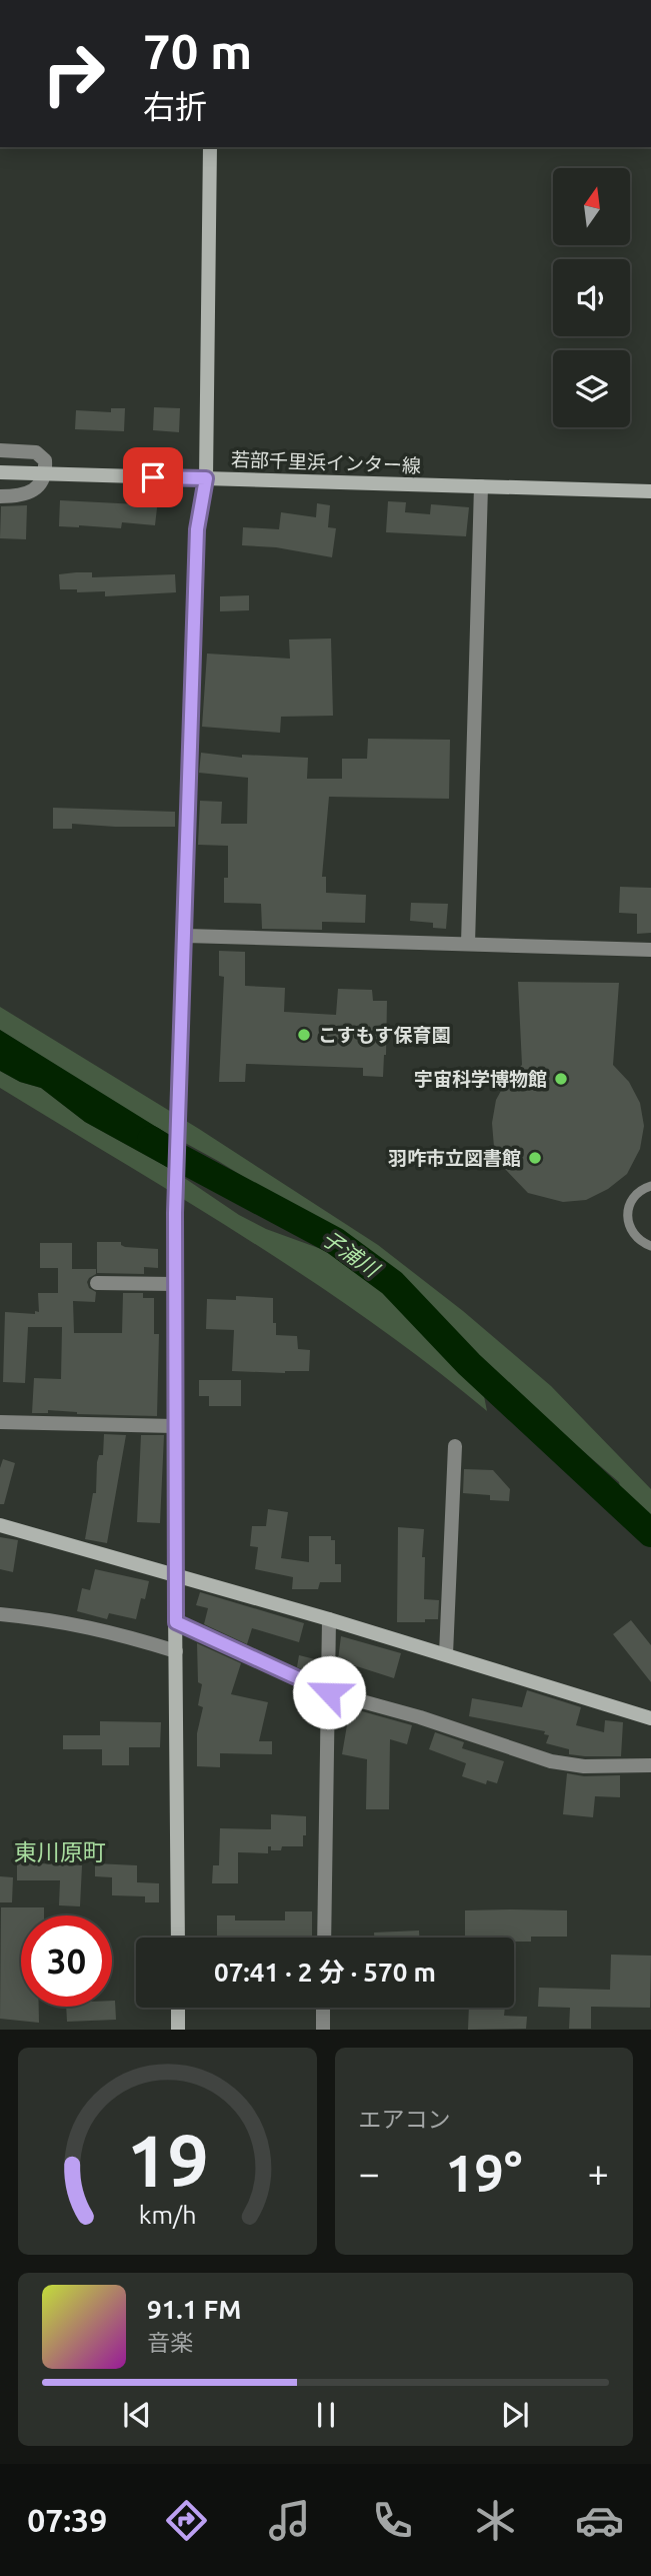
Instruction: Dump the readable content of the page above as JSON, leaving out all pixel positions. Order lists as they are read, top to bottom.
{
  "streets": {
    "street": ["若部千里浜インター線"]
  },
  "districts": ["東川原町"],
  "water": ["子浦川"],
  "places": ["こすもす保育園", "宇宙科学博物館", "羽咋市立図書館"],
  "north": "top",
  "page": {
    "turn": ["70 m", "右折"],
    "limit": "30",
    "trip": "07:41 · 2 分 · 570 m",
    "tile": "エアコン",
    "heat": ["−", "19°", "+"],
    "song": ["91.1 FM", "音楽"],
    "tabs": "07:39",
    "gauge": ["19", "km/h"]
  }
}
